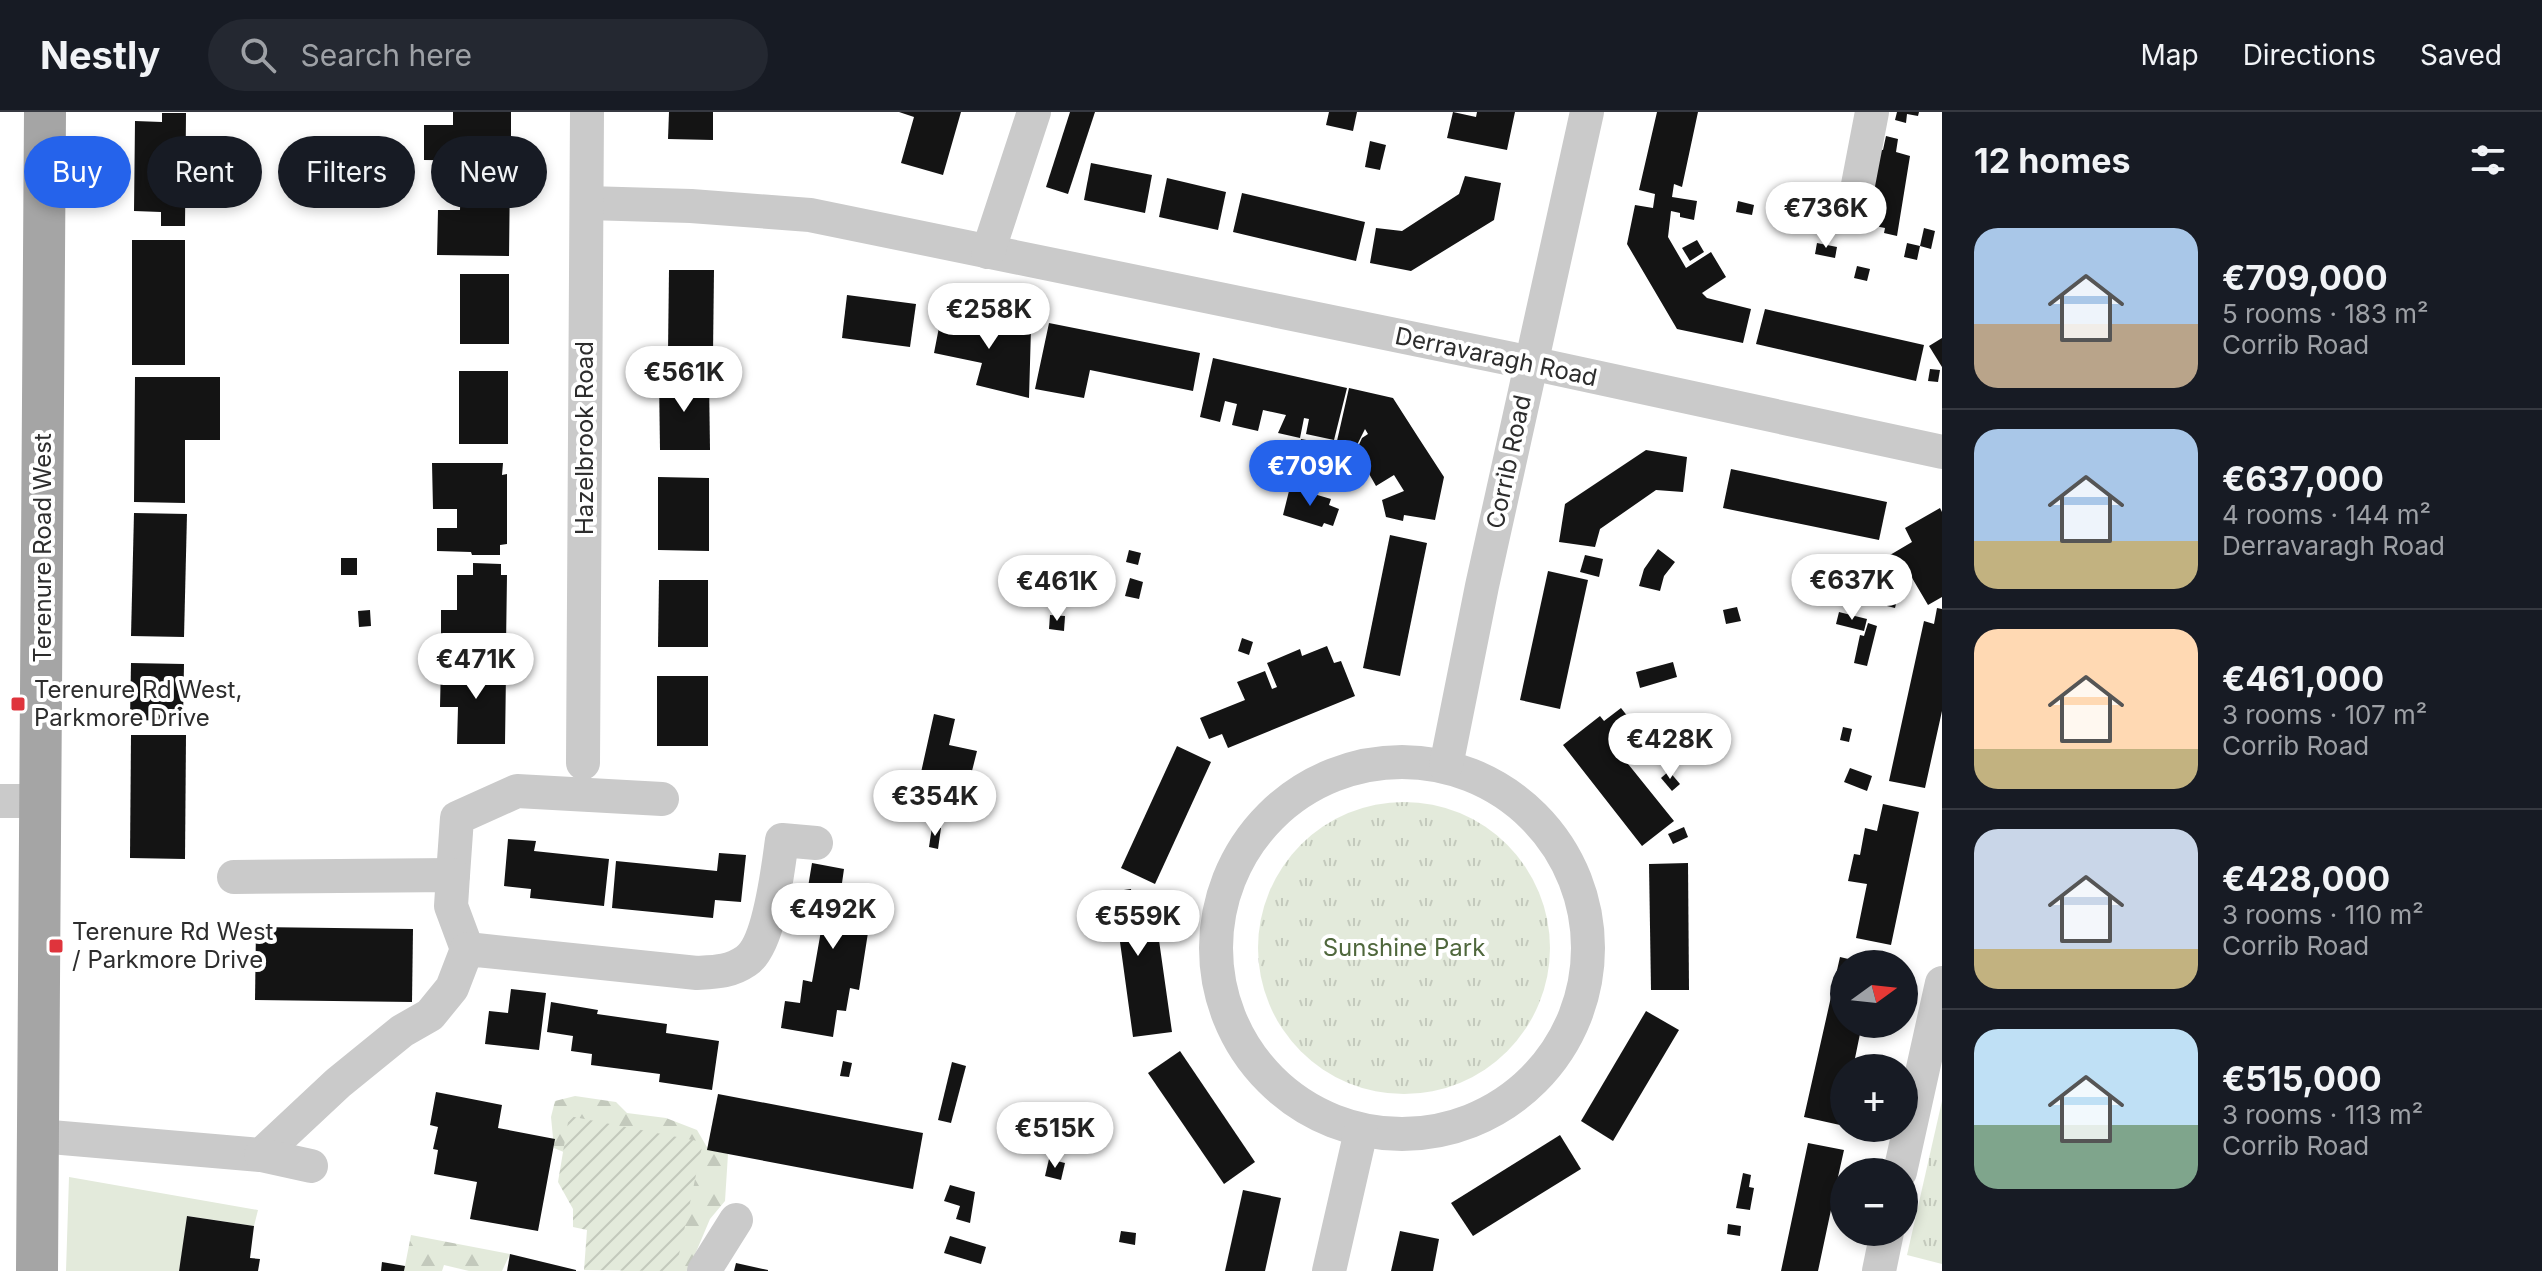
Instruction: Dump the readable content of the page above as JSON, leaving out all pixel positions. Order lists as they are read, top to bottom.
{
  "streets": {
    "main road": ["Terenure Road West"],
    "street": ["Derravaragh Road", "Hazelbrook Road", "Corrib Road"]
  },
  "crossings": [
    ["Derravaragh Road", "Hazelbrook Road"],
    ["Derravaragh Road", "Corrib Road"]
  ],
  "parks": ["Sunshine Park"],
  "places": {
    "transit": ["Terenure Rd West, Parkmore Drive", "Terenure Rd West / Parkmore Drive"]
  },
  "north": "right",
  "page": {
    "header": "Nestly",
    "search": "Search here",
    "nav": ["Map", "Directions", "Saved"],
    "heading": "12 homes",
    "chip": [
      "Buy",
      "Rent",
      "Filters",
      "New"
    ],
    "price": [
      "€736K",
      "€258K",
      "€561K",
      "€709K",
      "€637K",
      "€461K",
      "€471K",
      "€428K",
      "€354K",
      "€492K",
      "€559K",
      "€515K"
    ],
    "list": [
      {
        "name": "€709,000",
        "note": "5 rooms · 183 m² · Corrib Road"
      },
      {
        "name": "€637,000",
        "note": "4 rooms · 144 m² · Derravaragh Road"
      },
      {
        "name": "€461,000",
        "note": "3 rooms · 107 m² · Corrib Road"
      },
      {
        "name": "€428,000",
        "note": "3 rooms · 110 m² · Corrib Road"
      },
      {
        "name": "€515,000",
        "note": "3 rooms · 113 m² · Corrib Road"
      }
    ],
    "map_buttons": ["+", "−"]
  }
}
